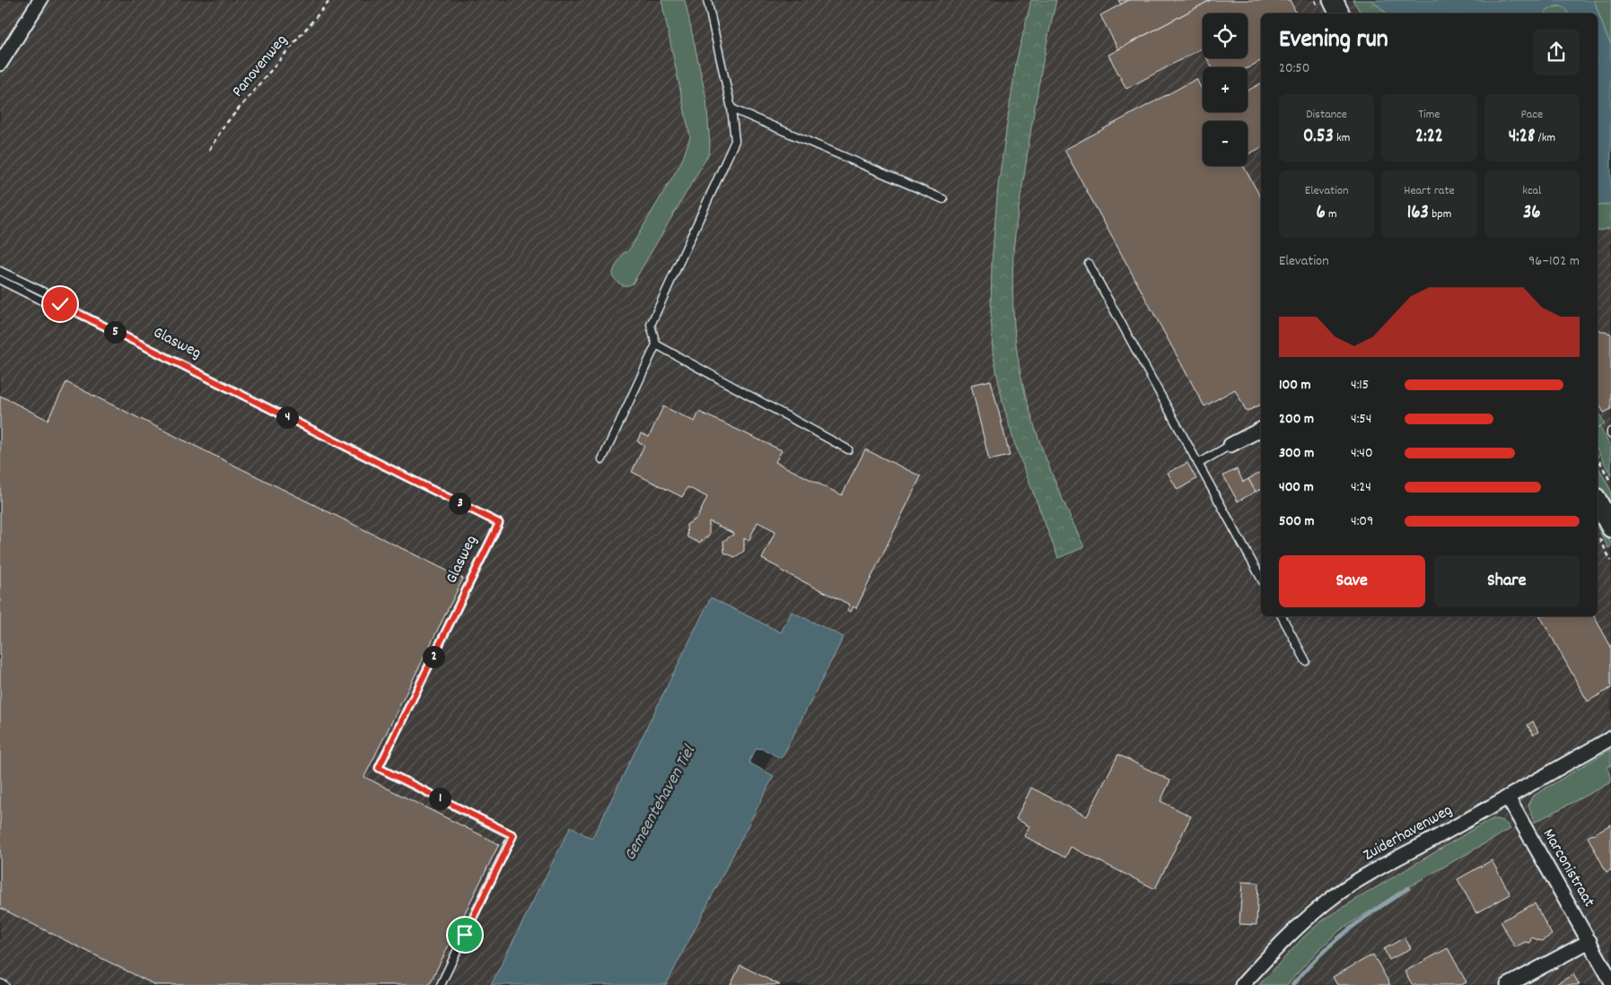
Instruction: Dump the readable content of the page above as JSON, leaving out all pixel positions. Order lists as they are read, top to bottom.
{
  "streets": {
    "street": ["Zuiderhavenweg", "Marconistraat"],
    "lane": ["Glasweg"],
    "path": ["Panovenweg"]
  },
  "crossings": [
    ["Zuiderhavenweg", "Marconistraat"]
  ],
  "water": ["Gemeentehaven Tiel"],
  "page": {
    "map_buttons": ["+", "−"],
    "heading": ["Evening run", "20:50"],
    "stats": [
      ["Distance", "0.53 km"],
      ["Time", "2:22"],
      ["Pace", "4:28 /km"],
      ["Elevation", "6 m"],
      ["Heart rate", "163 bpm"],
      ["kcal", "36"]
    ],
    "chart": ["Elevation", "96–102 m"],
    "pins": [
      "5",
      "4",
      "3",
      "2",
      "1"
    ],
    "list": [
      {
        "name": "100 m",
        "note": "4:15"
      },
      {
        "name": "200 m",
        "note": "4:54"
      },
      {
        "name": "300 m",
        "note": "4:40"
      },
      {
        "name": "400 m",
        "note": "4:24"
      },
      {
        "name": "500 m",
        "note": "4:09"
      }
    ],
    "buttons": ["Save", "Share"]
  }
}
